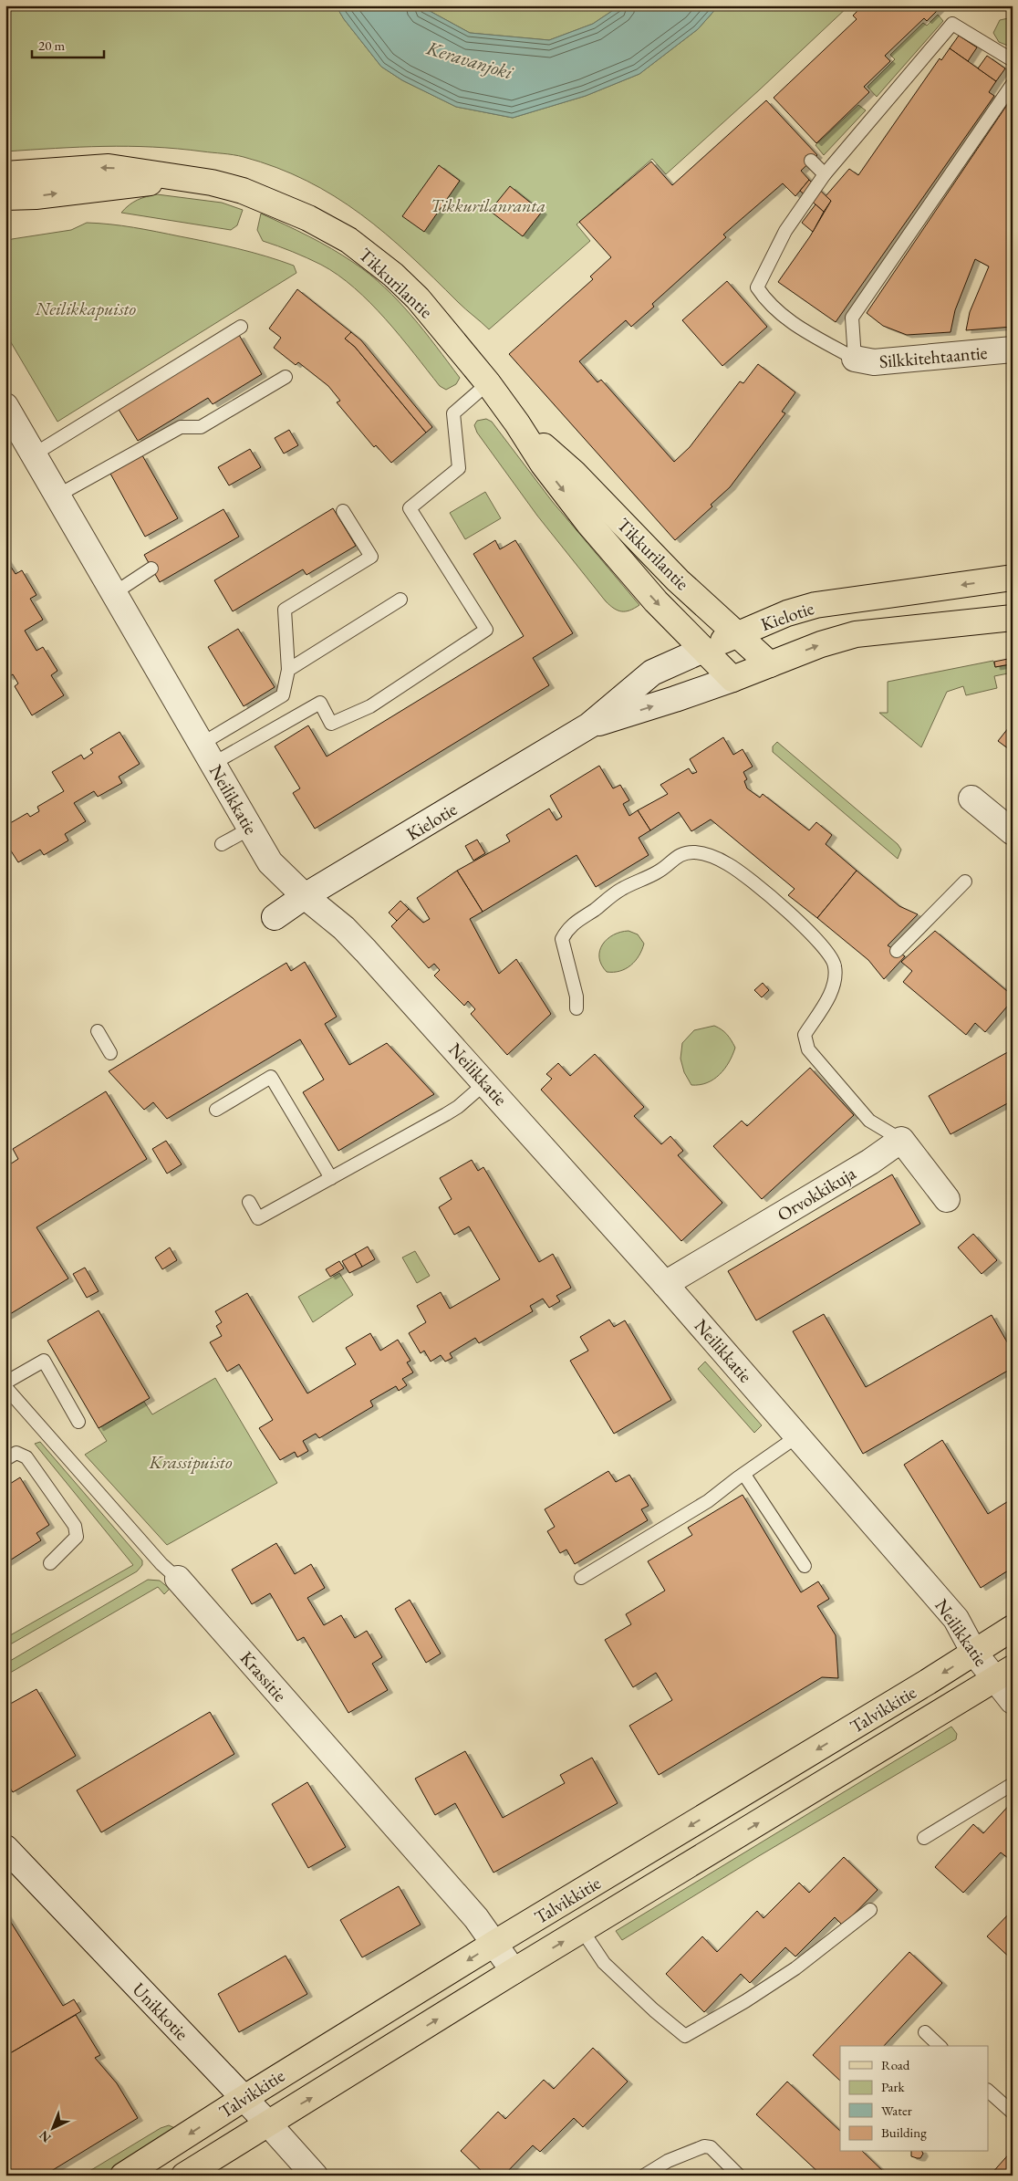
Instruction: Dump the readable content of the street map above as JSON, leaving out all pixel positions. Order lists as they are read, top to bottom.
{
  "streets": {
    "main road": ["Tikkurilantie", "Kielotie", "Talvikkitie"],
    "street": [
      "Silkkitehtaantie",
      "Neilikkatie",
      "Orvokkikuja",
      "Krassitie",
      "Unikkotie"
    ]
  },
  "crossings": [
    ["Tikkurilantie", "Kielotie"],
    ["Kielotie", "Neilikkatie"],
    ["Neilikkatie", "Orvokkikuja"],
    ["Neilikkatie", "Talvikkitie"],
    ["Krassitie", "Talvikkitie"],
    ["Talvikkitie", "Unikkotie"]
  ],
  "water": ["Keravanjoki"],
  "parks": ["Tikkurilanranta", "Neilikkapuisto", "Krassipuisto"],
  "legend": [
    "Road",
    "Park",
    "Water",
    "Building"
  ],
  "scale_bar": "20 m",
  "north": "bottom left"
}
